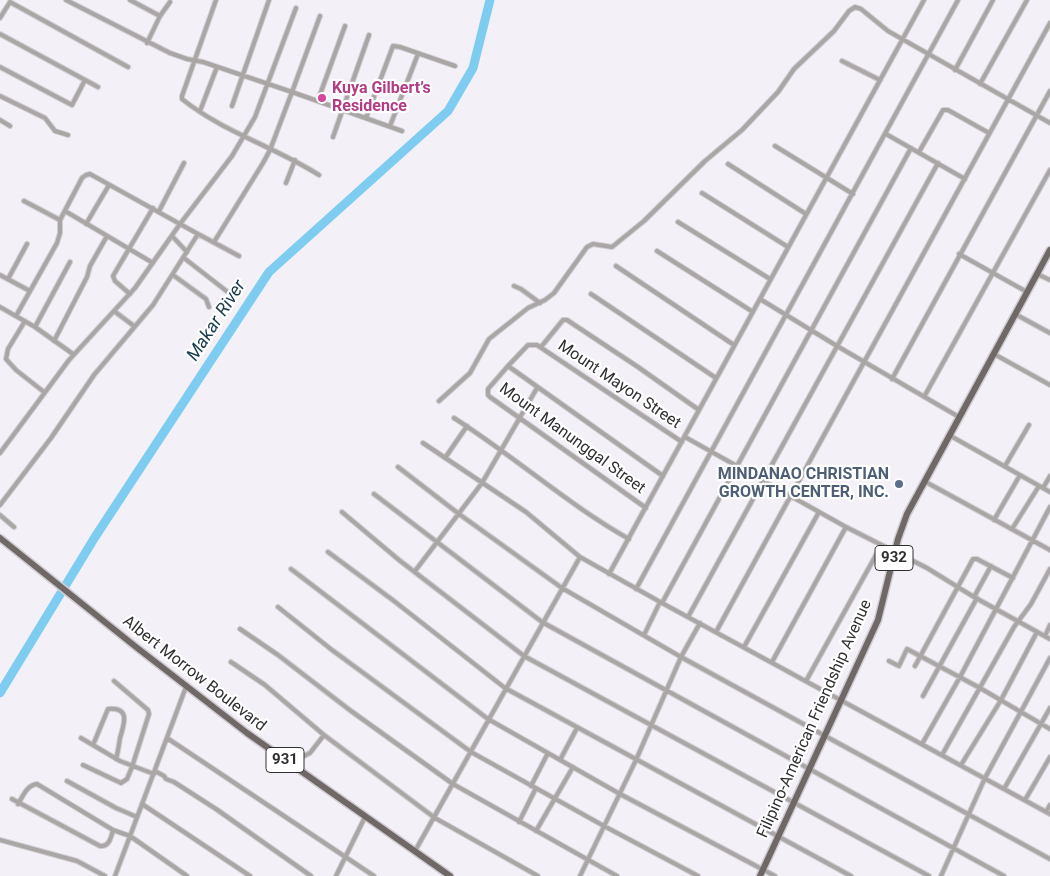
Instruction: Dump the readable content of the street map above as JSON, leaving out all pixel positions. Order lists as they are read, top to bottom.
{
  "streets": {
    "main road": [
      "932",
      "Albert Morrow Boulevard",
      "Filipino-American Friendship Avenue",
      "931"
    ],
    "street": ["Mount Mayon Street", "Mount Manunggal Street"]
  },
  "water": ["Makar River"],
  "places": ["Kuya Gilbert’s Residence", "MINDANAO CHRISTIAN GROWTH CENTER, INC."]
}
